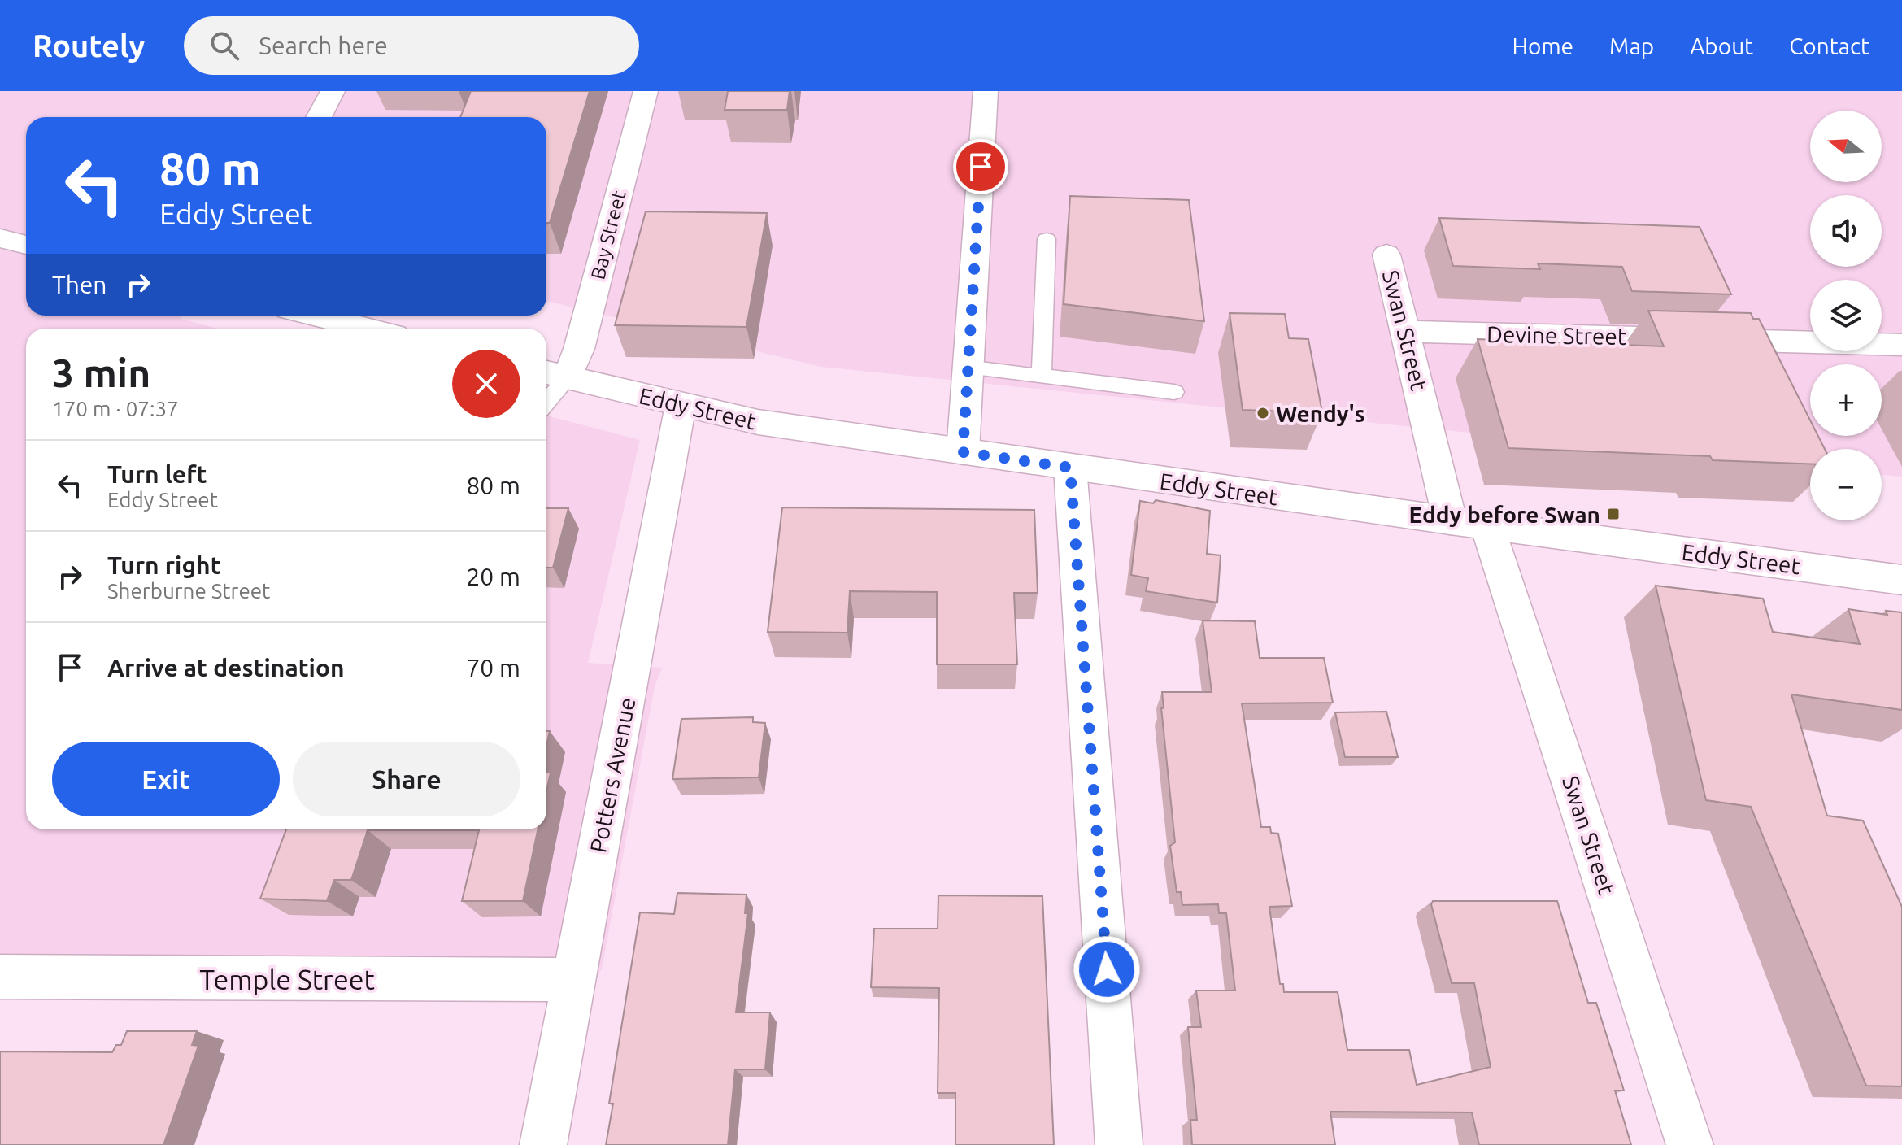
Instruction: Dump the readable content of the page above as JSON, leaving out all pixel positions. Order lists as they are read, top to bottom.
{
  "streets": {
    "street": [
      "Bay Street",
      "Swan Street",
      "Devine Street",
      "Eddy Street",
      "Potters Avenue",
      "Temple Street"
    ]
  },
  "crossings": [
    ["Bay Street", "Eddy Street"],
    ["Swan Street", "Devine Street"],
    ["Swan Street", "Eddy Street"],
    ["Eddy Street", "Potters Avenue"],
    ["Potters Avenue", "Temple Street"]
  ],
  "places": {
    "other": ["Wendy's"],
    "transit": ["Eddy before Swan"]
  },
  "north": "left",
  "page": {
    "header": "Routely",
    "search": "Search here",
    "nav": [
      "Home",
      "Map",
      "About",
      "Contact"
    ],
    "map_buttons": ["+", "−"],
    "turn": ["80 m", "Eddy Street"],
    "then": "Then",
    "heading": ["3 min", "170 m · 07:37"],
    "list": [
      {
        "name": "Turn left",
        "note": "Eddy Street",
        "value": "80 m"
      },
      {
        "name": "Turn right",
        "note": "Sherburne Street",
        "value": "20 m"
      },
      {
        "name": "Arrive at destination",
        "value": "70 m"
      }
    ],
    "buttons": ["Exit", "Share"]
  }
}
